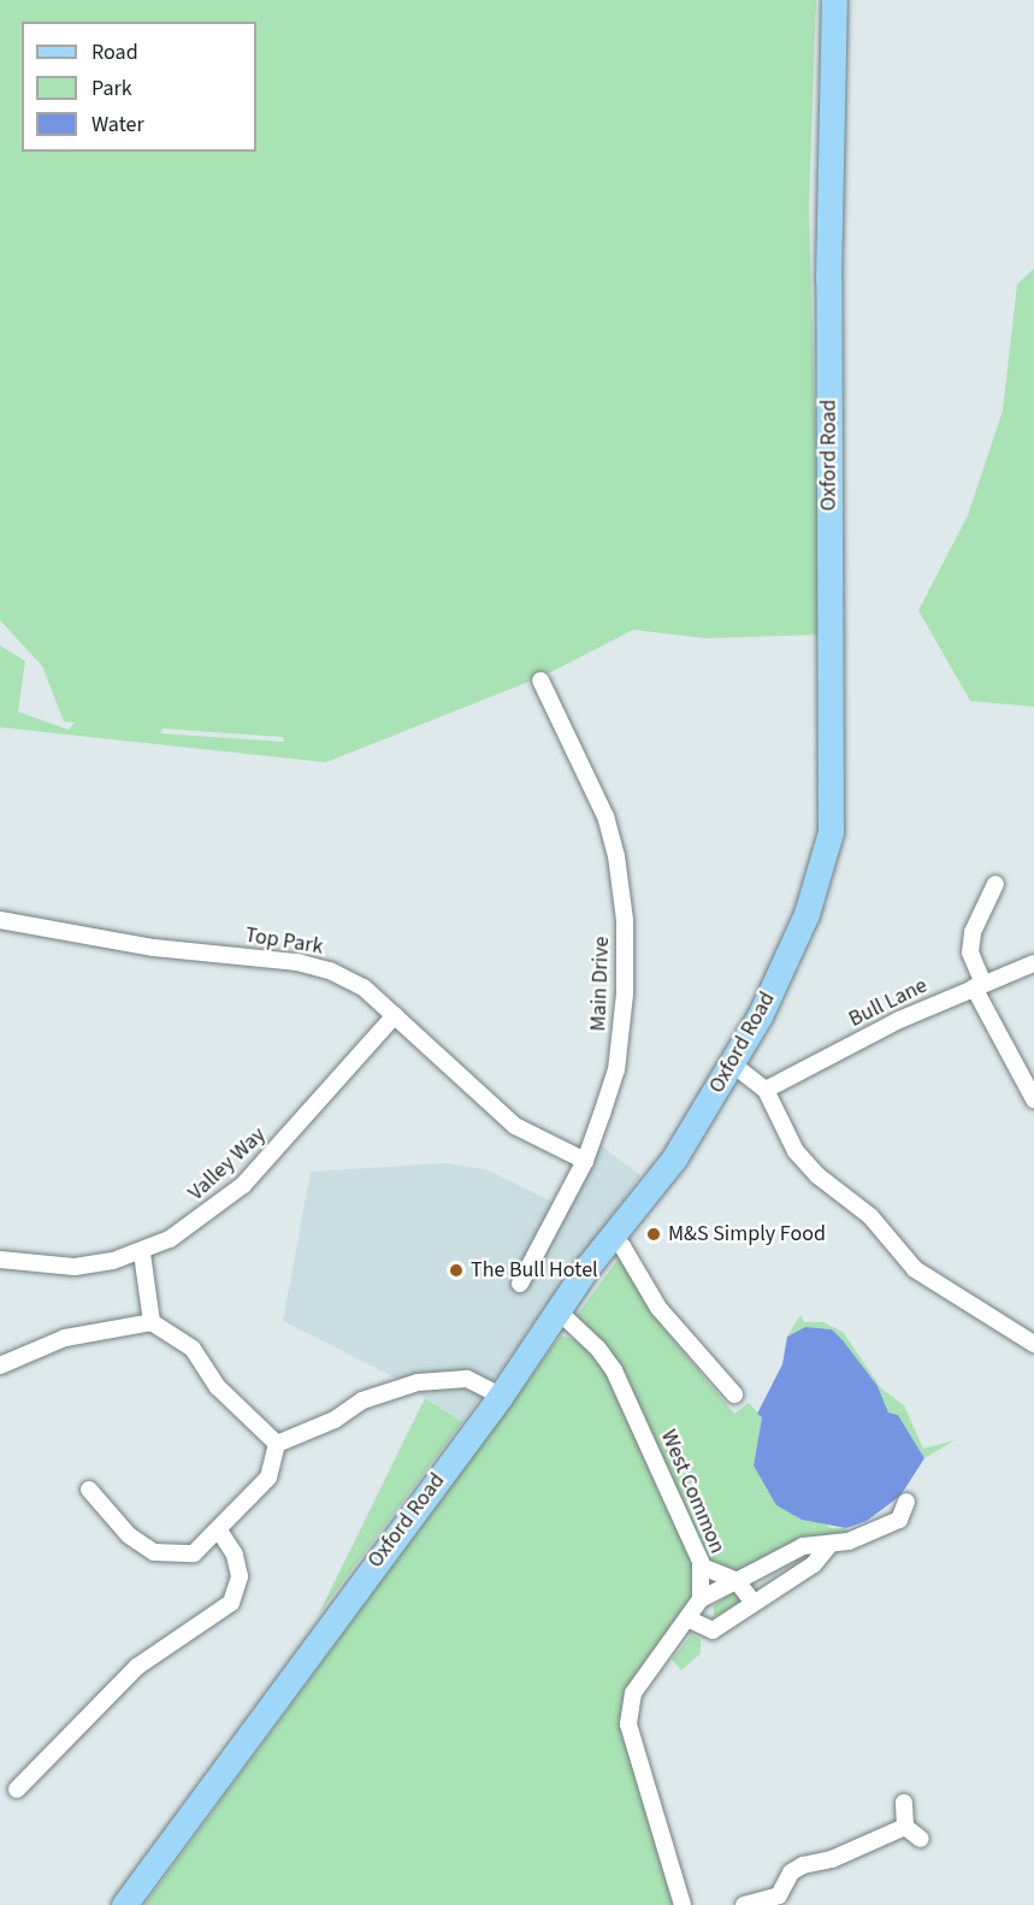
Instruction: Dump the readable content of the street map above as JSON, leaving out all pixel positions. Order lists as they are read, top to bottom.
{
  "streets": {
    "main road": ["Oxford Road"],
    "street": [
      "Top Park",
      "Main Drive",
      "Bull Lane",
      "Valley Way",
      "West Common"
    ]
  },
  "crossings": [
    ["Oxford Road", "West Common"],
    ["Top Park", "Main Drive"],
    ["Top Park", "Valley Way"]
  ],
  "places": ["M&S Simply Food", "The Bull Hotel"],
  "legend": ["Road", "Park", "Water"]
}
